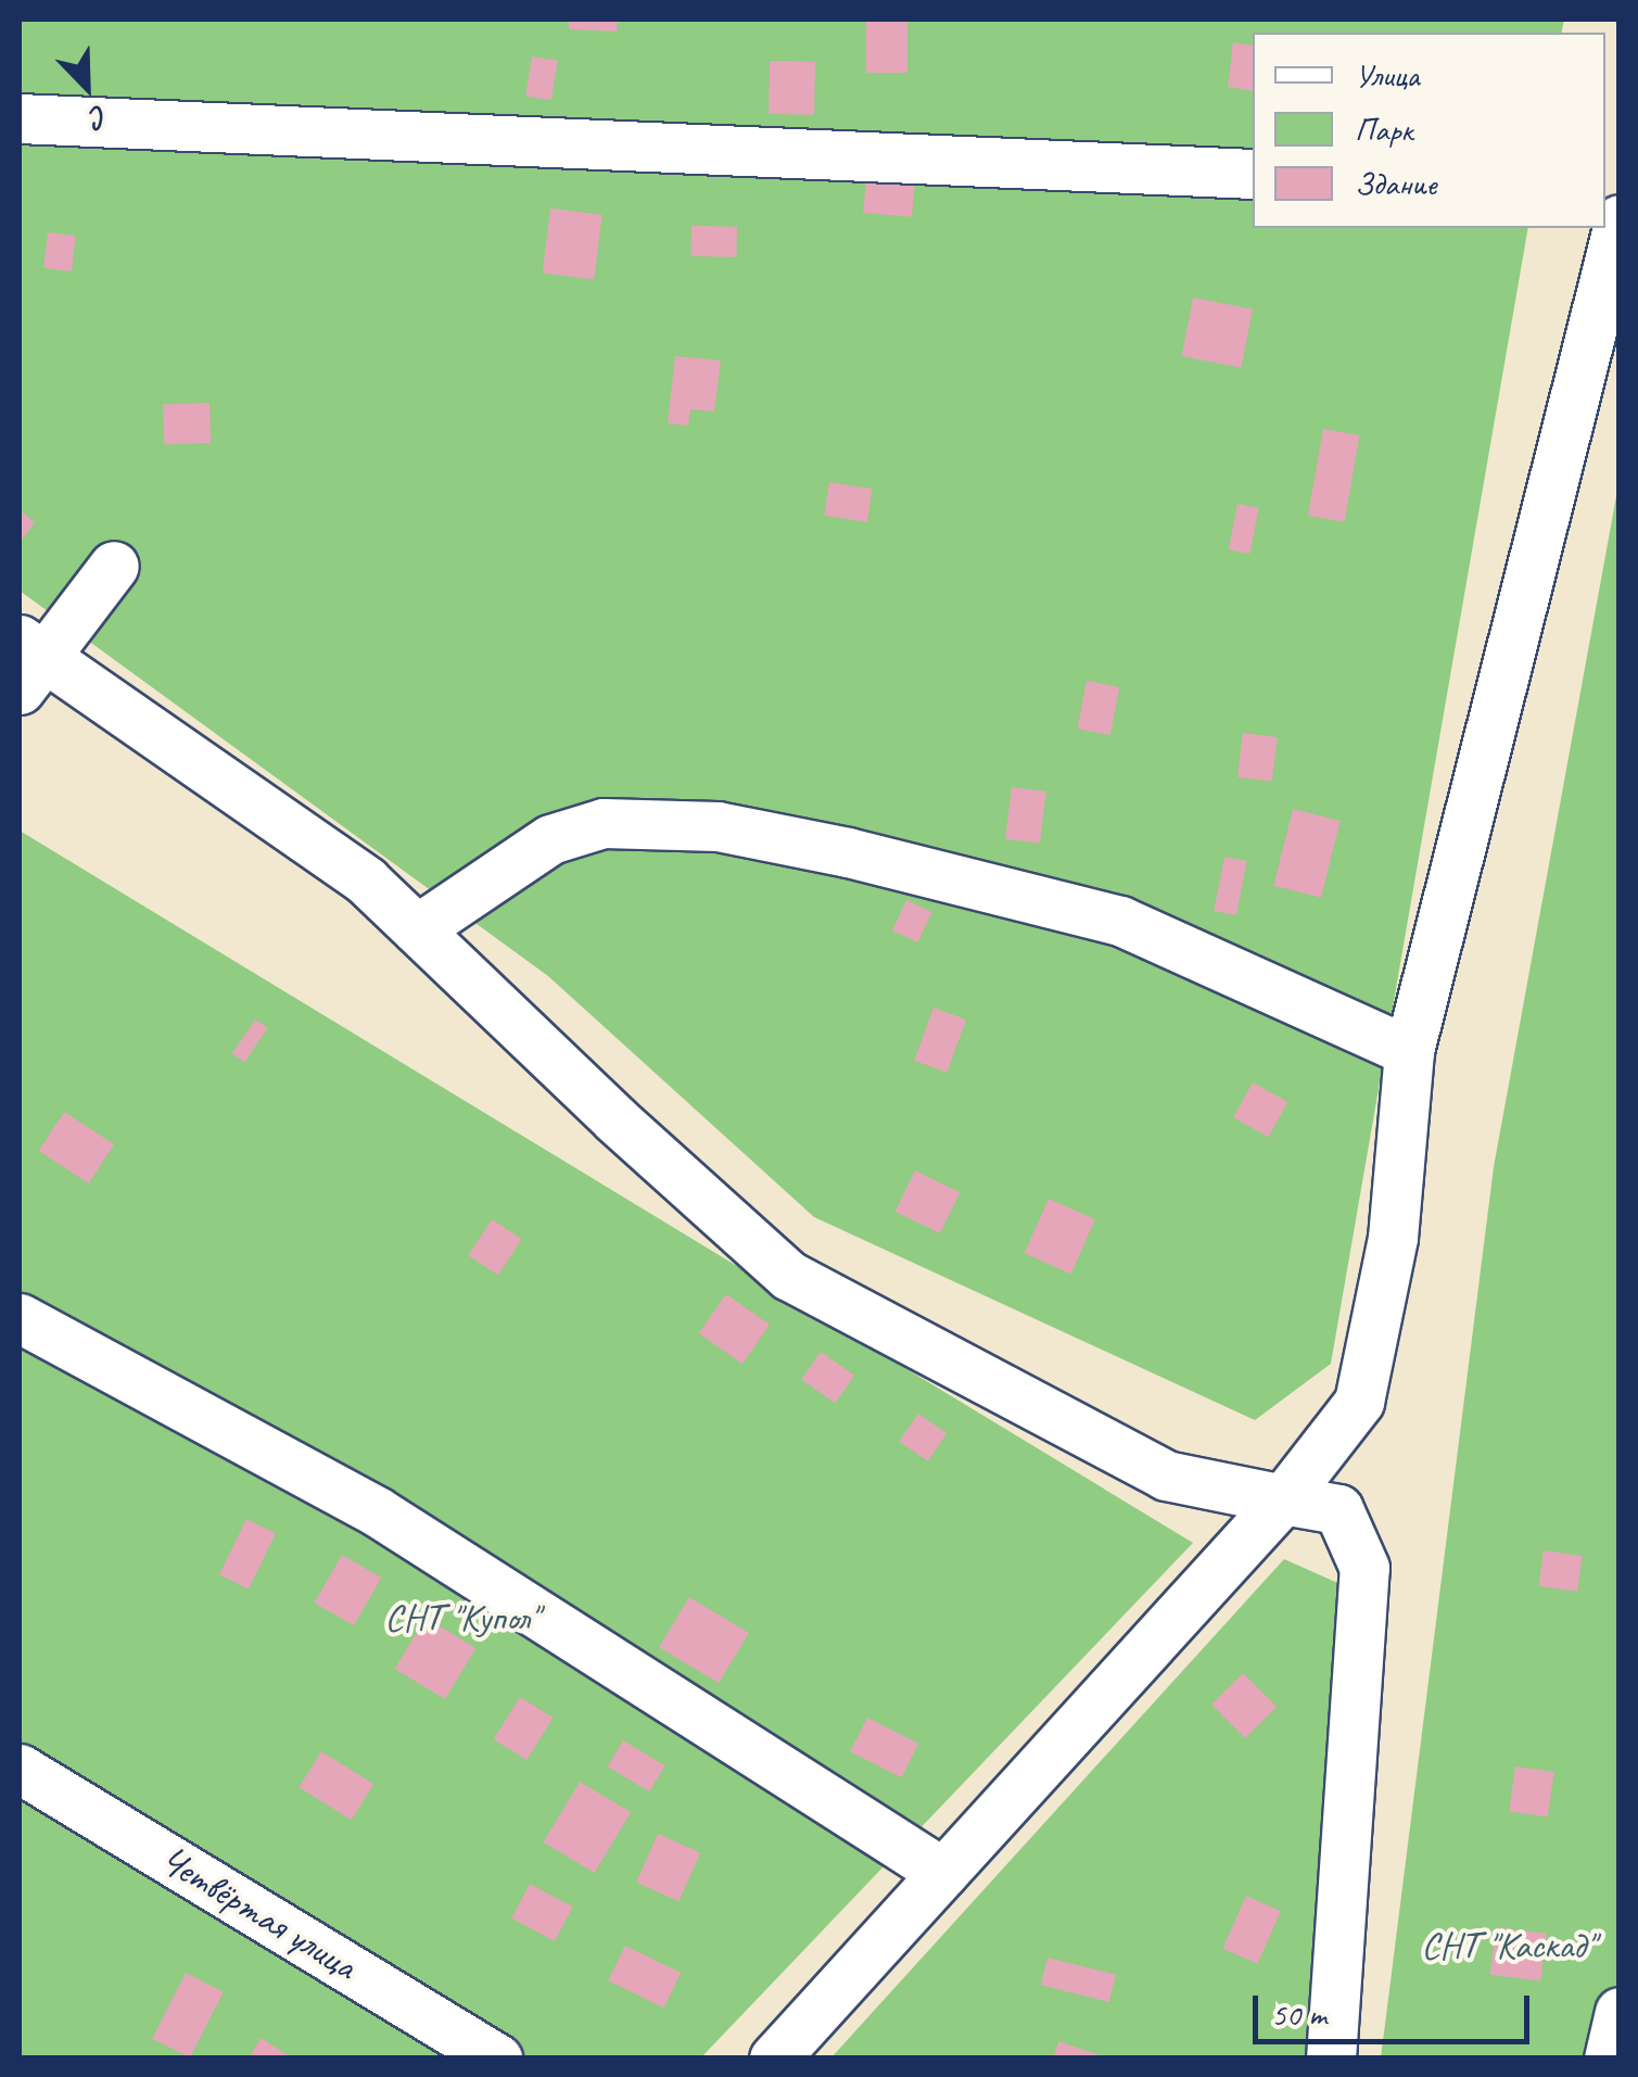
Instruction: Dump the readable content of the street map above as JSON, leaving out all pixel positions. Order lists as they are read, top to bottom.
{
  "streets": {
    "street": ["Четвёртая улица"]
  },
  "parks": ["СНТ \"Купол\"", "СНТ \"Каскад\""],
  "legend": ["Улица", "Парк", "Здание"],
  "scale_bar": "50 m",
  "north": "bottom right"
}
